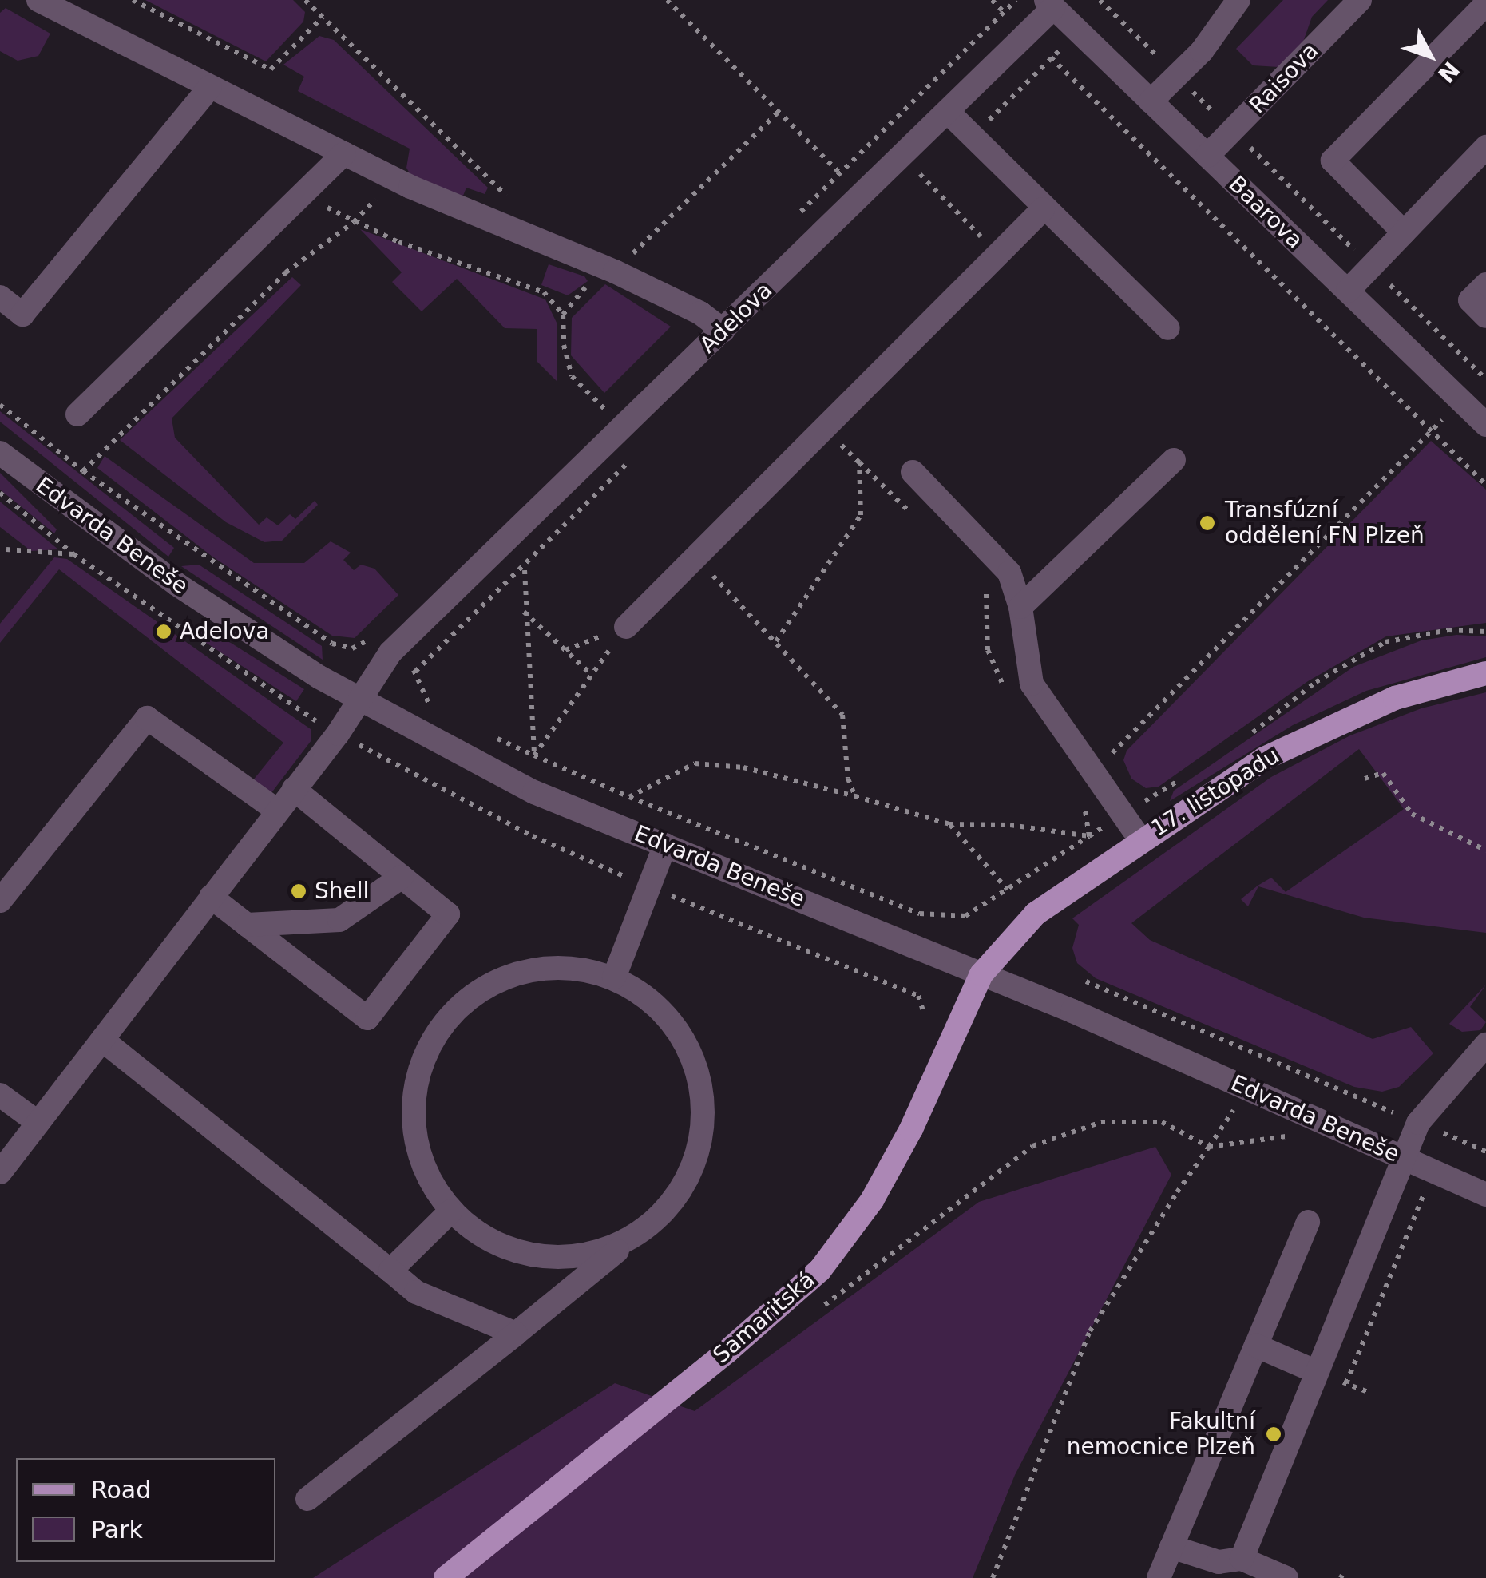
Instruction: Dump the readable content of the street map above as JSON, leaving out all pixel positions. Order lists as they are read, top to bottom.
{
  "streets": {
    "main road": ["17. listopadu", "Samaritská"],
    "street": [
      "Raisova",
      "Baarova",
      "Adelova",
      "Edvarda Beneše"
    ]
  },
  "crossings": [
    ["Raisova", "Baarova"],
    ["Baarova", "Adelova"],
    ["Adelova", "Edvarda Beneše"],
    ["Edvarda Beneše", "17. listopadu"],
    ["Edvarda Beneše", "Samaritská"],
    ["17. listopadu", "Samaritská"]
  ],
  "places": [
    "Transfúzní oddělení FN Plzeň",
    "Adelova",
    "Shell",
    "Fakultní nemocnice Plzeň"
  ],
  "legend": ["Road", "Park"],
  "north": "bottom right"
}
